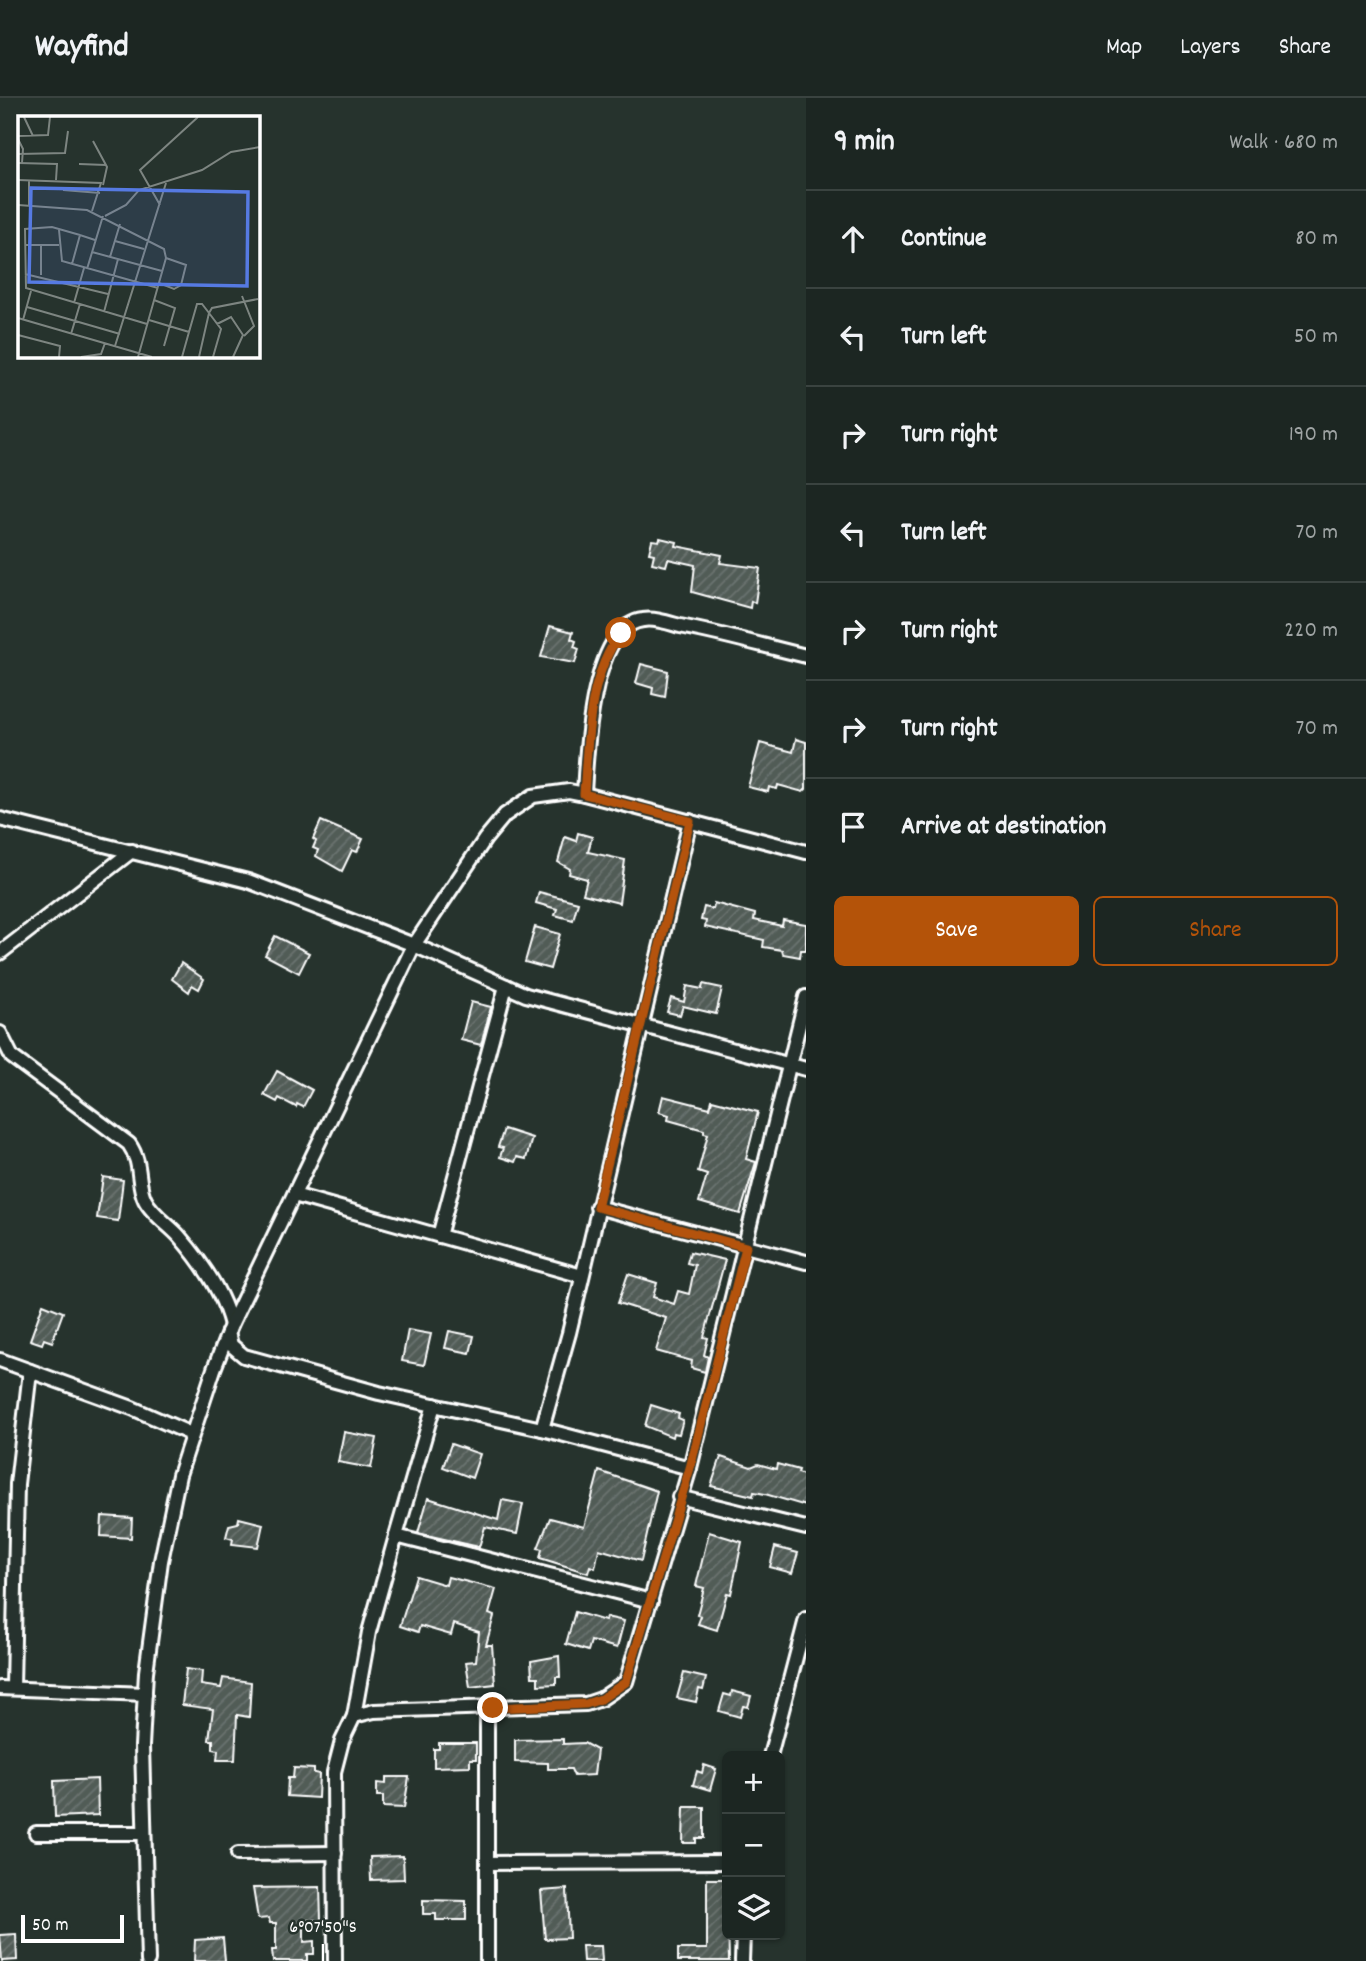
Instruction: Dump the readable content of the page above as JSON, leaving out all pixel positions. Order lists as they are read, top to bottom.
{
  "scale_bar": "50 m",
  "page": {
    "header": "Wayfind",
    "nav": ["Map", "Layers", "Share"],
    "heading": ["9 min", "Walk · 680 m"],
    "list": [
      ["Continue", "80 m"],
      ["Turn left", "50 m"],
      ["Turn right", "190 m"],
      ["Turn left", "70 m"],
      ["Turn right", "220 m"],
      ["Turn right", "70 m"],
      "Arrive at destination"
    ],
    "buttons": ["Save", "Share"],
    "map_buttons": ["+", "−"],
    "scale": "50 m"
  },
  "coordinates": ["6°07'50\"S"]
}
